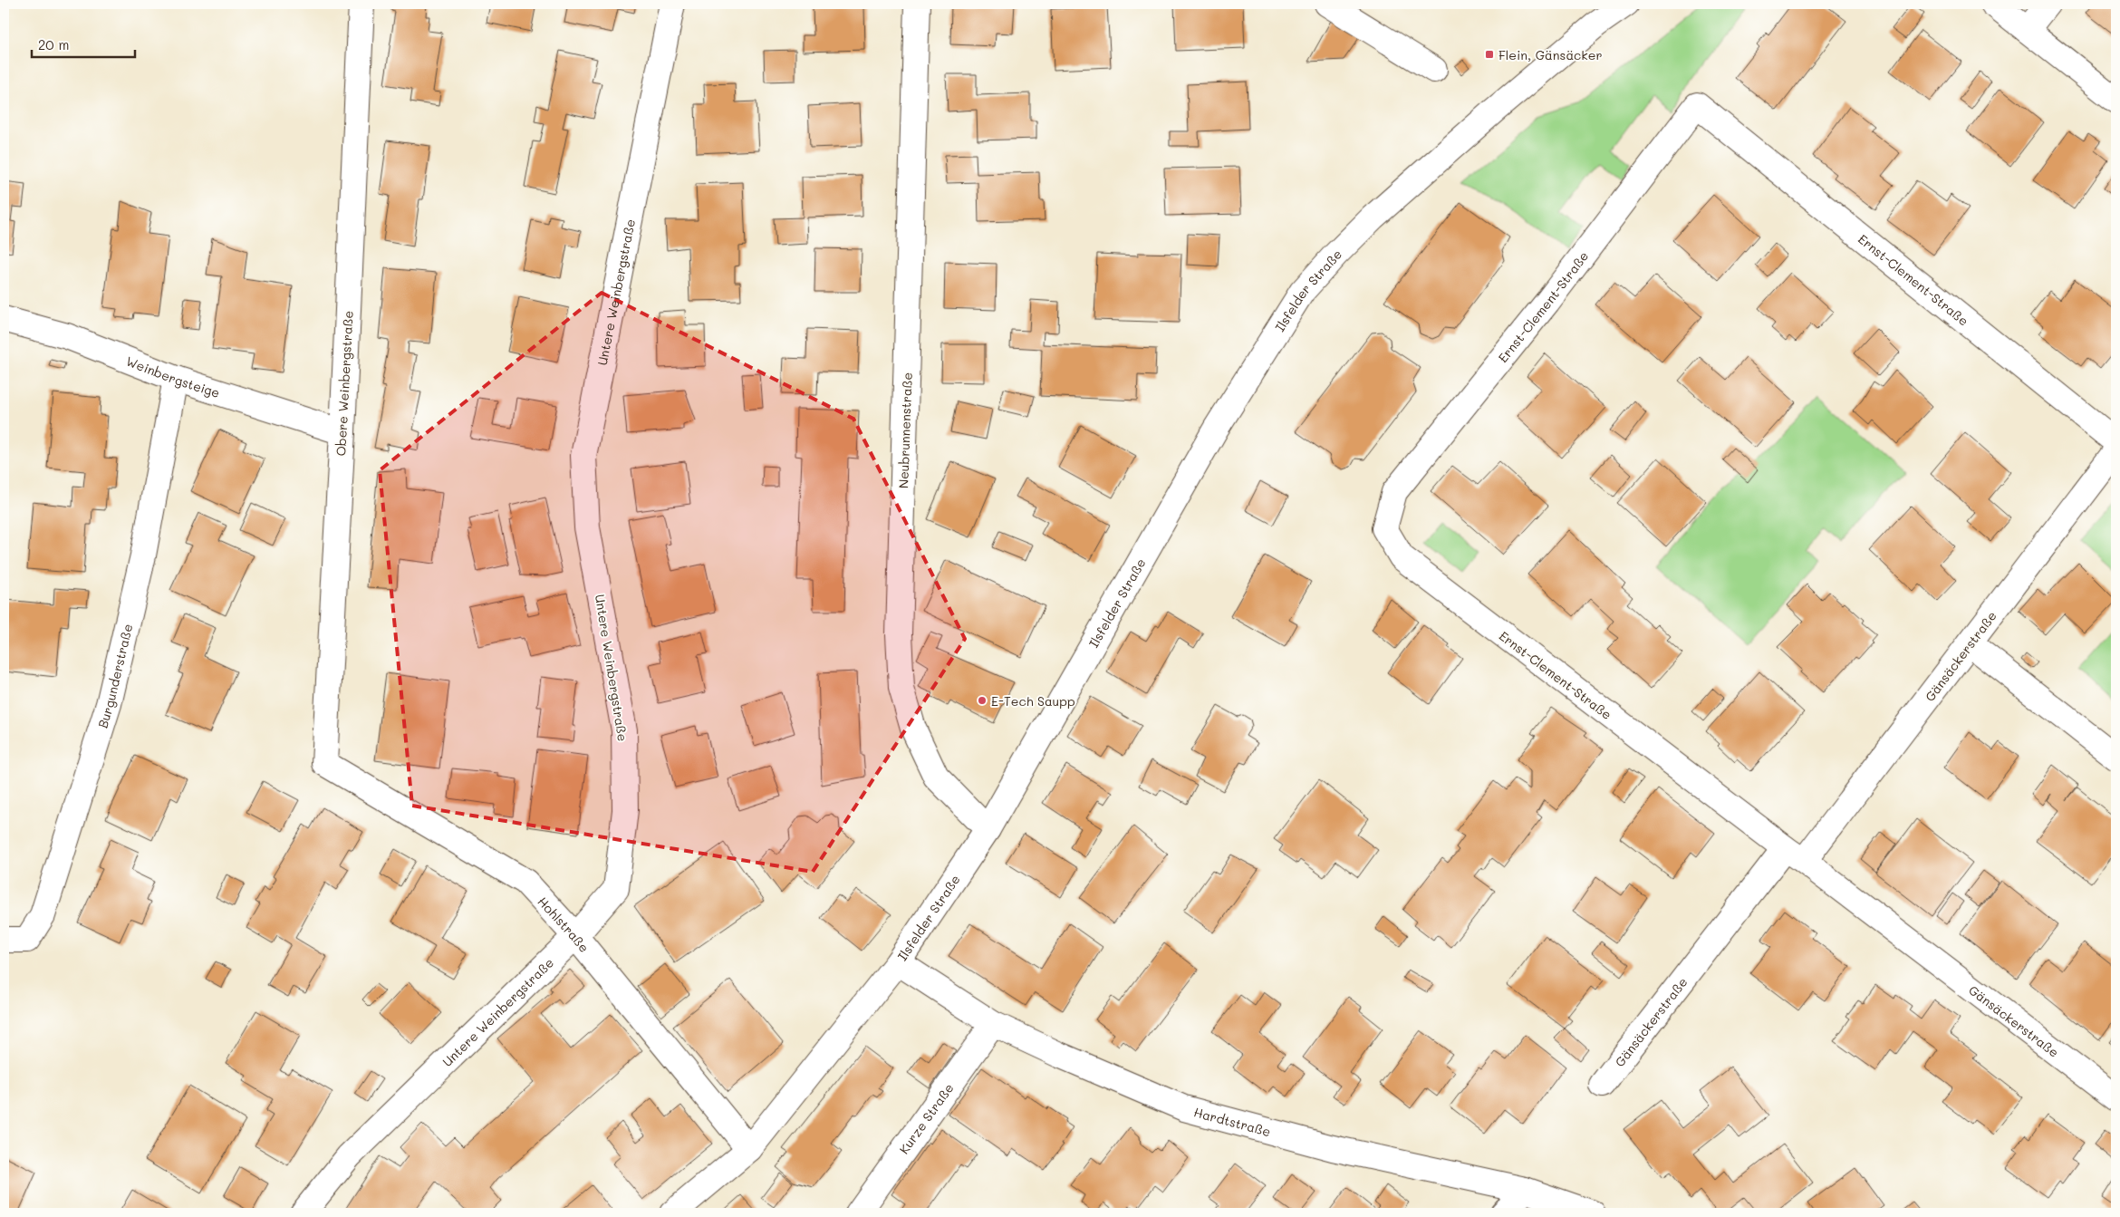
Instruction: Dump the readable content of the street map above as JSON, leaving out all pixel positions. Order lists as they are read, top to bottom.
{
  "streets": {
    "street": [
      "Ernst-Clement-Straße",
      "Ilsfelder Straße",
      "Untere Weinbergstraße",
      "Weinbergsteige",
      "Obere Weinbergstraße",
      "Neubrunnenstraße",
      "Gänsäckerstraße",
      "Burgunderstraße",
      "Hohlstraße",
      "Kurze Straße",
      "Hardtstraße"
    ]
  },
  "crossings": [
    ["Ernst-Clement-Straße", "Gänsäckerstraße"],
    ["Ilsfelder Straße", "Neubrunnenstraße"],
    ["Ilsfelder Straße", "Hohlstraße"],
    ["Ilsfelder Straße", "Hardtstraße"],
    ["Untere Weinbergstraße", "Hohlstraße"],
    ["Weinbergsteige", "Obere Weinbergstraße"],
    ["Weinbergsteige", "Burgunderstraße"],
    ["Obere Weinbergstraße", "Hohlstraße"],
    ["Kurze Straße", "Hardtstraße"]
  ],
  "places": {
    "transit": ["Flein, Gänsäcker"],
    "other": ["E-Tech Saupp"]
  },
  "scale_bar": "20 m"
}
